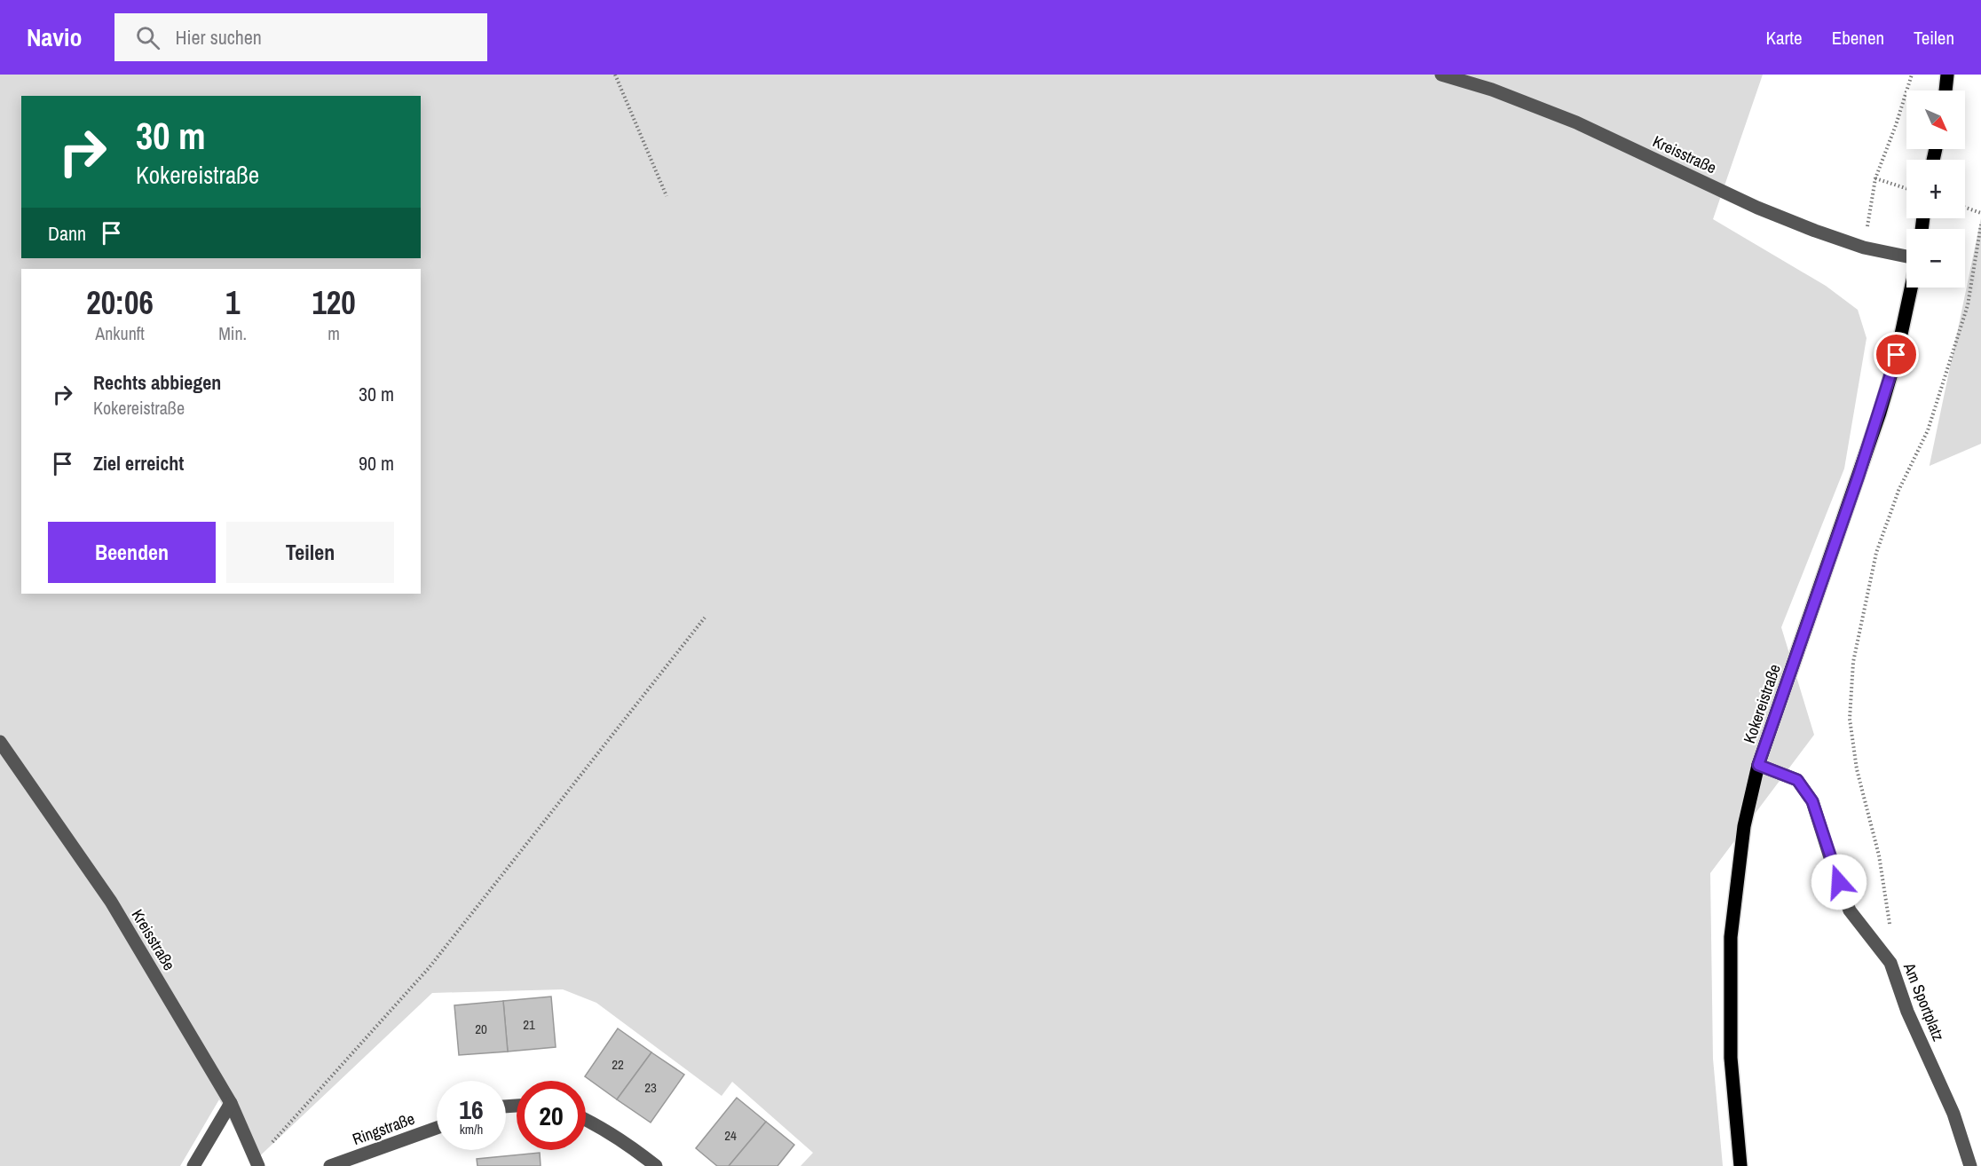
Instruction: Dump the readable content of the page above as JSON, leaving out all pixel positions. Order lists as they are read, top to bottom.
{
  "streets": {
    "main road": ["Kokereistraße"],
    "street": ["Kreisstraße", "Am Sportplatz", "Ringstraße"]
  },
  "crossings": [
    ["Kokereistraße", "Am Sportplatz"]
  ],
  "house_numbers": [
    "21",
    "20",
    "22",
    "23",
    "24"
  ],
  "north": "bottom right",
  "page": {
    "header": "Navio",
    "search": "Hier suchen",
    "nav": ["Karte", "Ebenen", "Teilen"],
    "map_buttons": ["+", "−"],
    "turn": ["30 m", "Kokereistraße"],
    "then": "Dann",
    "eta": [
      "20:06",
      "Ankunft",
      "1",
      "Min.",
      "120",
      "m"
    ],
    "list": [
      {
        "name": "Rechts abbiegen",
        "note": "Kokereistraße",
        "value": "30 m"
      },
      {
        "name": "Ziel erreicht",
        "value": "90 m"
      }
    ],
    "buttons": ["Beenden", "Teilen"],
    "speed": "16 km/h",
    "limit": "20"
  }
}
